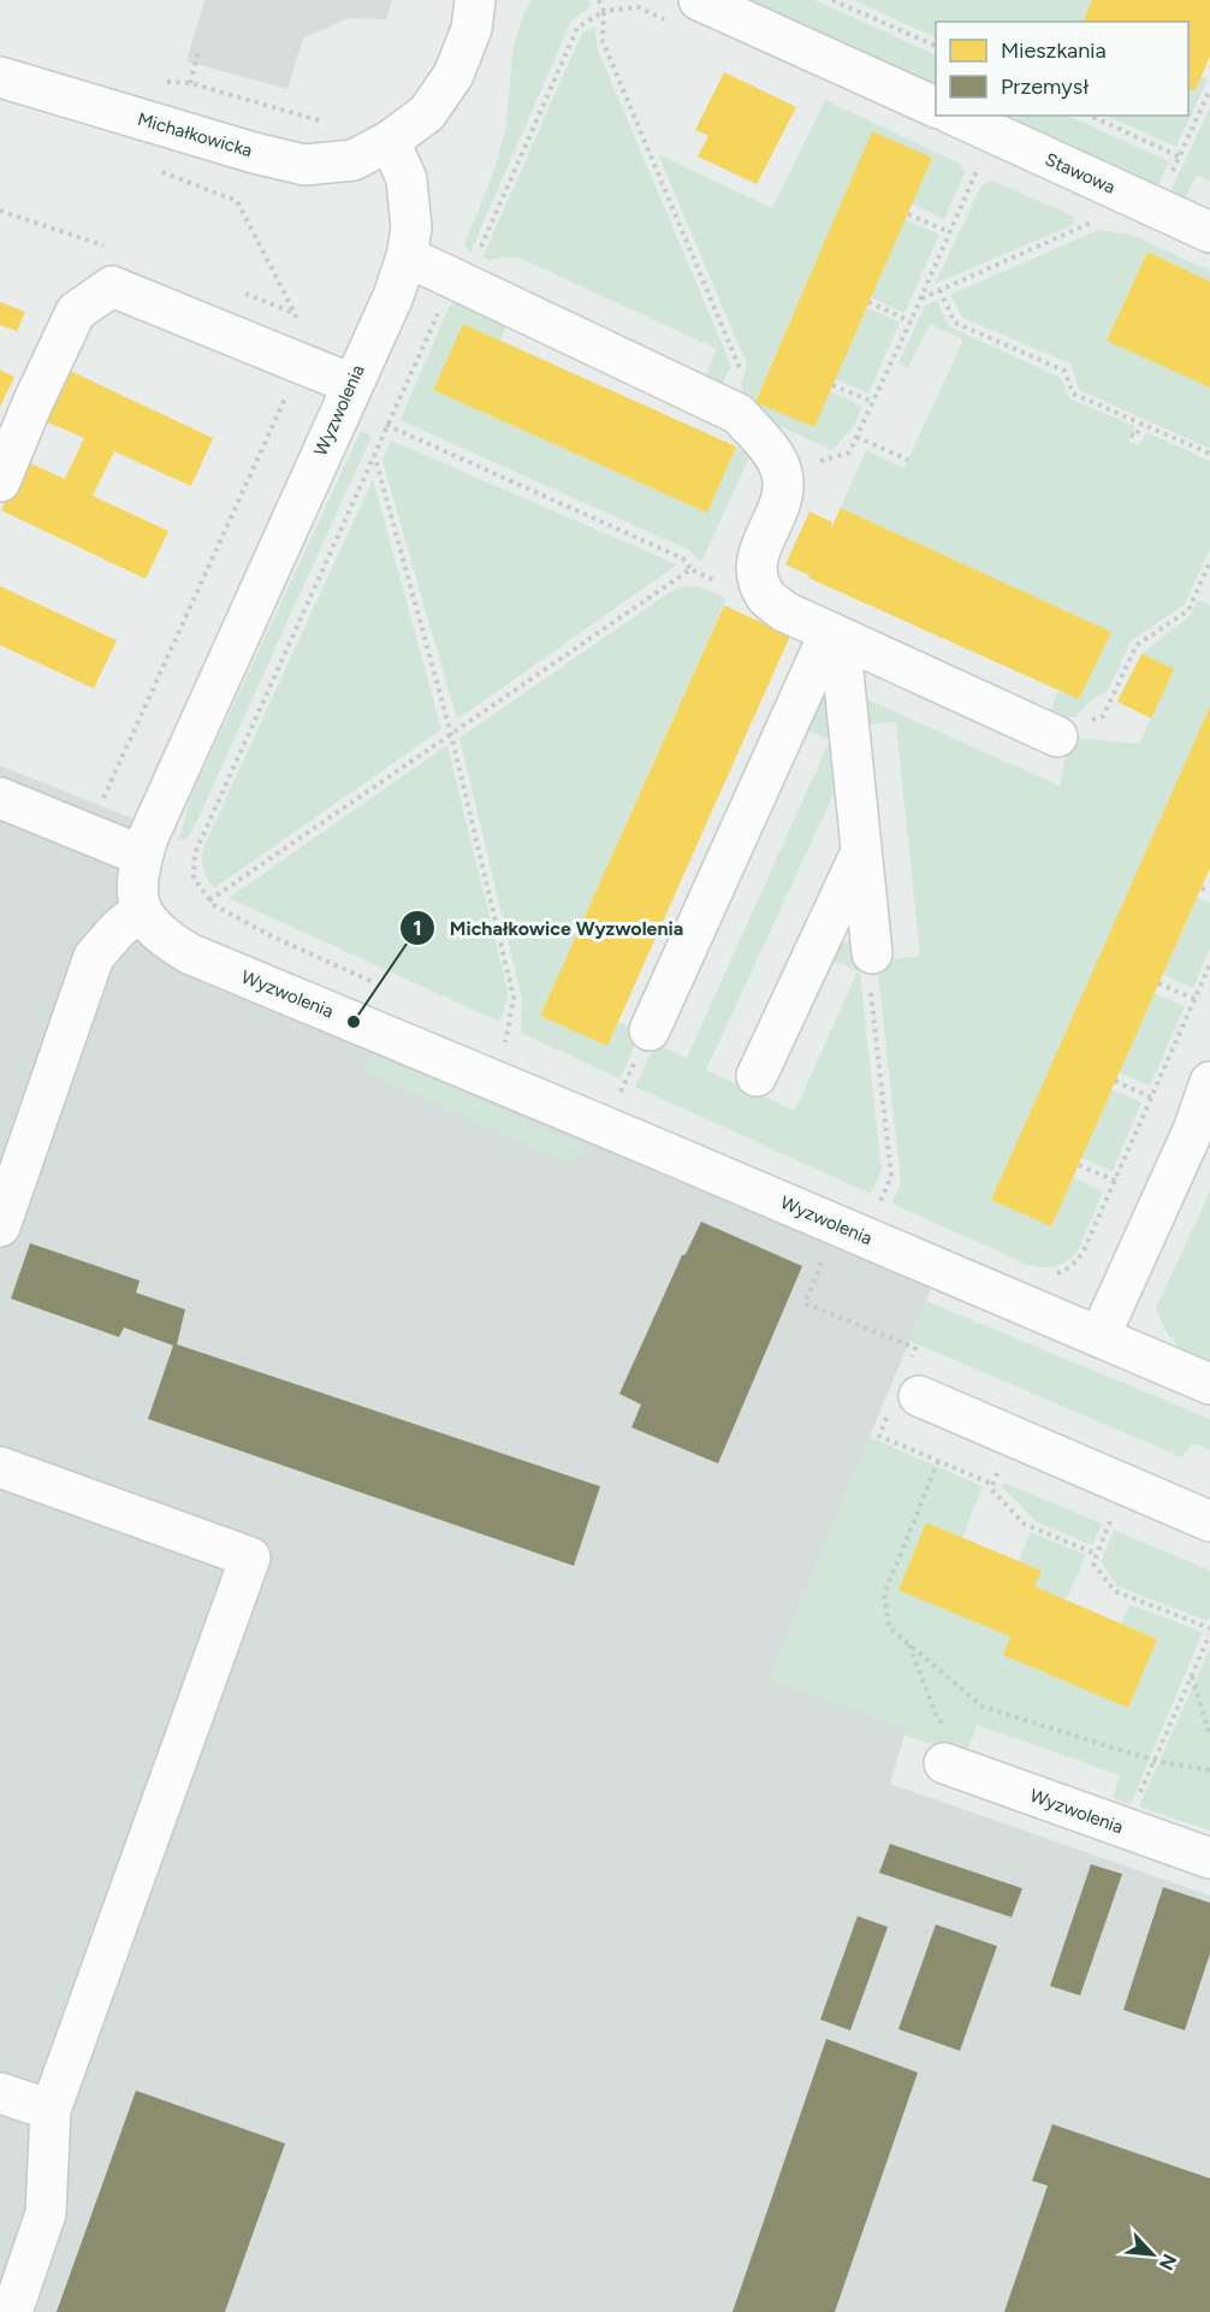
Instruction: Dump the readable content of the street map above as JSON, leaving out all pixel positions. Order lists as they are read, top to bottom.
{
  "streets": {
    "street": ["Michałkowicka", "Stawowa", "Wyzwolenia"]
  },
  "crossings": [
    ["Michałkowicka", "Wyzwolenia"]
  ],
  "places": ["Michałkowice Wyzwolenia"],
  "legend": ["Mieszkania", "Przemysł"],
  "north": "bottom right"
}
